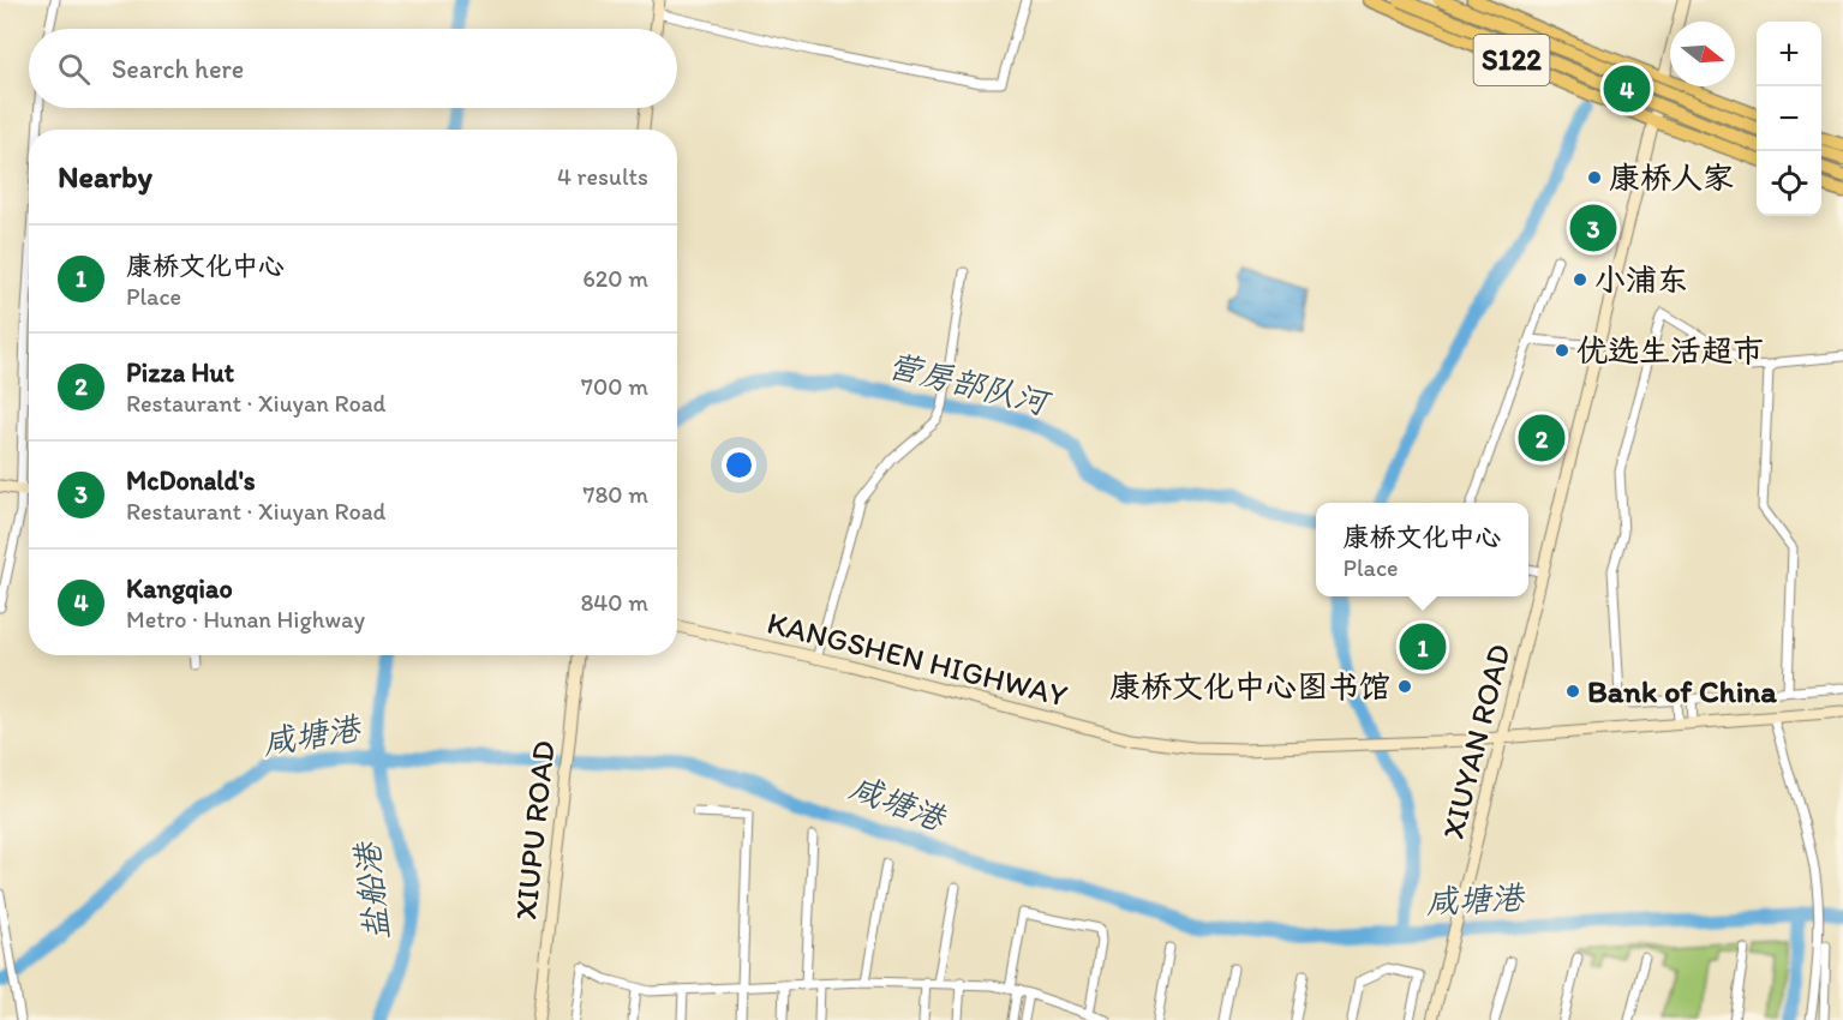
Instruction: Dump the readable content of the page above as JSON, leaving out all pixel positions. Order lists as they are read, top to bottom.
{
  "streets": {
    "main road": [
      "S122",
      "KANGSHEN HIGHWAY",
      "XIUYAN ROAD",
      "XIUPU ROAD"
    ]
  },
  "crossings": [
    ["S122", "XIUYAN ROAD"],
    ["KANGSHEN HIGHWAY", "XIUYAN ROAD"]
  ],
  "water": ["营房部队河", "咸塘港", "盐船港"],
  "places": [
    "康桥人家",
    "小浦东",
    "优选生活超市",
    "康桥文化中心图书馆",
    "Bank of China"
  ],
  "north": "right",
  "page": {
    "map_buttons": ["+", "−"],
    "search": "Search here",
    "pins": [
      "4",
      "3",
      "2",
      "1"
    ],
    "heading": ["Nearby", "4 results"],
    "list": [
      {
        "mark": "1",
        "name": "康桥文化中心",
        "note": "Place",
        "value": "620 m"
      },
      {
        "mark": "2",
        "name": "Pizza Hut",
        "note": "Restaurant · Xiuyan Road",
        "value": "700 m"
      },
      {
        "mark": "3",
        "name": "McDonald's",
        "note": "Restaurant · Xiuyan Road",
        "value": "780 m"
      },
      {
        "mark": "4",
        "name": "Kangqiao",
        "note": "Metro · Hunan Highway",
        "value": "840 m"
      }
    ],
    "popup": ["康桥文化中心", "Place"]
  }
}
